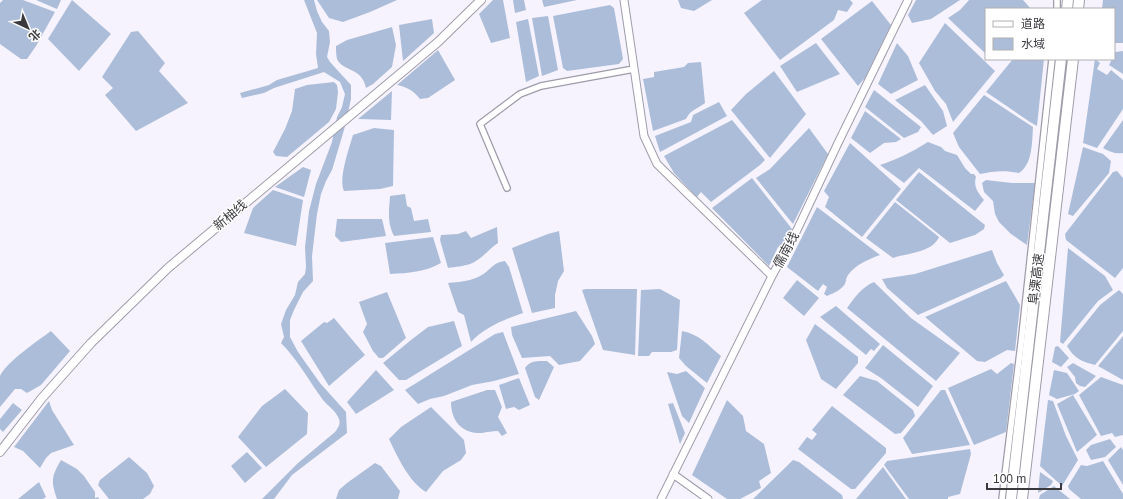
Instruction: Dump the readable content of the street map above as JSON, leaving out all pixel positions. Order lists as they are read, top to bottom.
{
  "streets": {
    "highway": ["阜溧高速"],
    "main road": ["新柚线"],
    "street": ["儒南线"]
  },
  "legend": ["道路", "水域"],
  "scale_bar": "100 m",
  "north": "bottom right"
}
